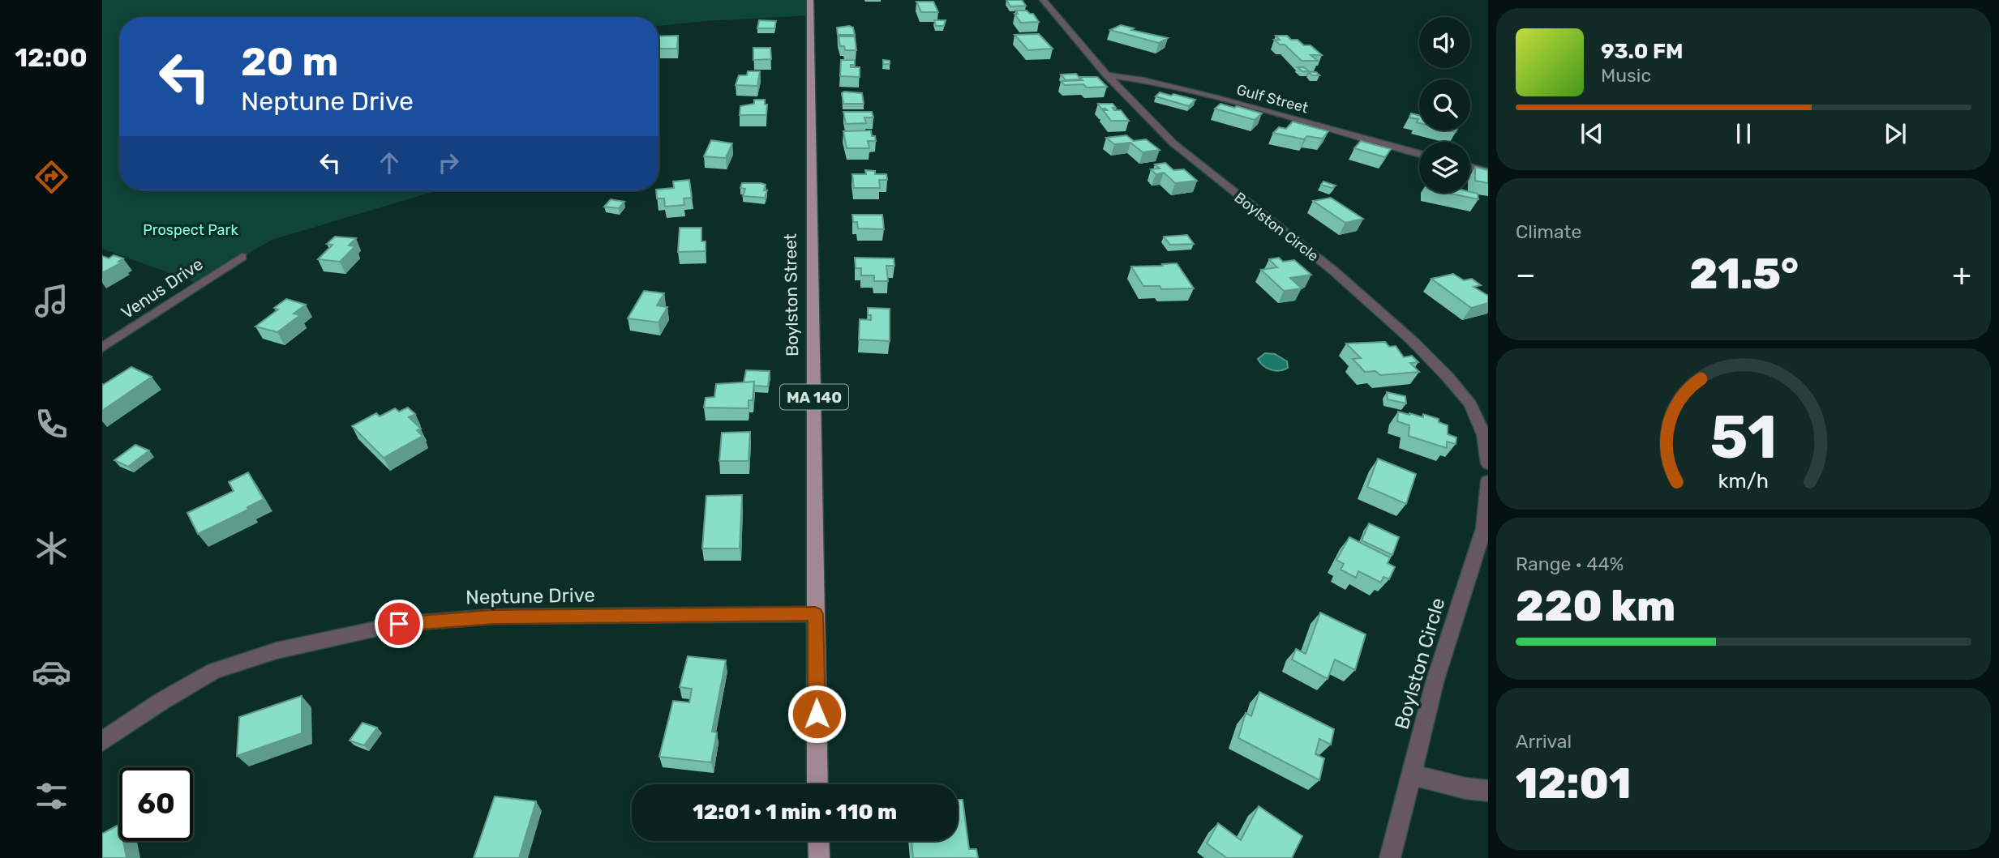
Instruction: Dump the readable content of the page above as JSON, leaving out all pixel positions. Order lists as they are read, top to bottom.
{
  "streets": {
    "main road": ["Boylston Street", "MA 140"],
    "street": [
      "Gulf Street",
      "Boylston Circle",
      "Venus Drive",
      "Neptune Drive"
    ]
  },
  "crossings": [
    ["Gulf Street", "Boylston Circle"],
    ["Boylston Street", "Neptune Drive"]
  ],
  "parks": ["Prospect Park"],
  "page": {
    "tabs": "12:00",
    "turn": ["20 m", "Neptune Drive"],
    "song": ["93.0 FM", "Music"],
    "tile": [
      "Climate",
      ["Range · 44%", "220 km"],
      ["Arrival", "12:01"]
    ],
    "heat": ["−", "21.5°", "+"],
    "limit": "60",
    "trip": "12:01 · 1 min · 110 m",
    "gauge": ["51", "km/h"]
  }
}
